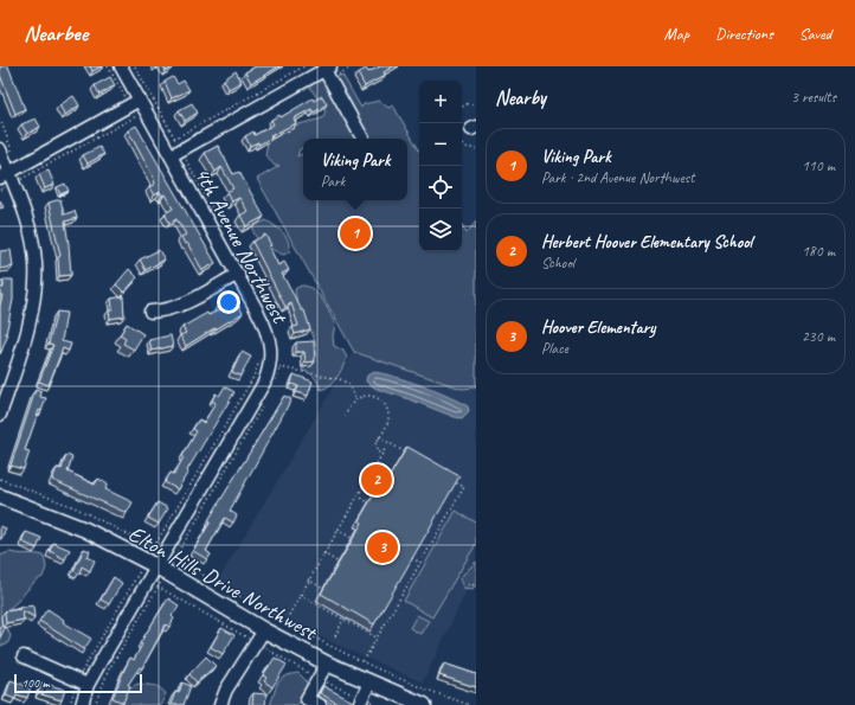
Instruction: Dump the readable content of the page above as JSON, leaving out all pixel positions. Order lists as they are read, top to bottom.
{
  "streets": {
    "main road": ["Elton Hills Drive Northwest"],
    "street": ["4th Avenue Northwest"]
  },
  "crossings": [
    ["4th Avenue Northwest", "Elton Hills Drive Northwest"]
  ],
  "scale_bar": "100 m",
  "page": {
    "header": "Nearbee",
    "nav": ["Map", "Directions", "Saved"],
    "heading": ["Nearby", "3 results"],
    "map_buttons": ["+", "−"],
    "list": [
      {
        "mark": "1",
        "name": "Viking Park",
        "note": "Park · 2nd Avenue Northwest",
        "value": "110 m"
      },
      {
        "mark": "2",
        "name": "Herbert Hoover Elementary School",
        "note": "School",
        "value": "180 m"
      },
      {
        "mark": "3",
        "name": "Hoover Elementary",
        "note": "Place",
        "value": "230 m"
      }
    ],
    "popup": ["Viking Park", "Park"],
    "pins": ["1", "2", "3"],
    "scale": "100 m"
  }
}
